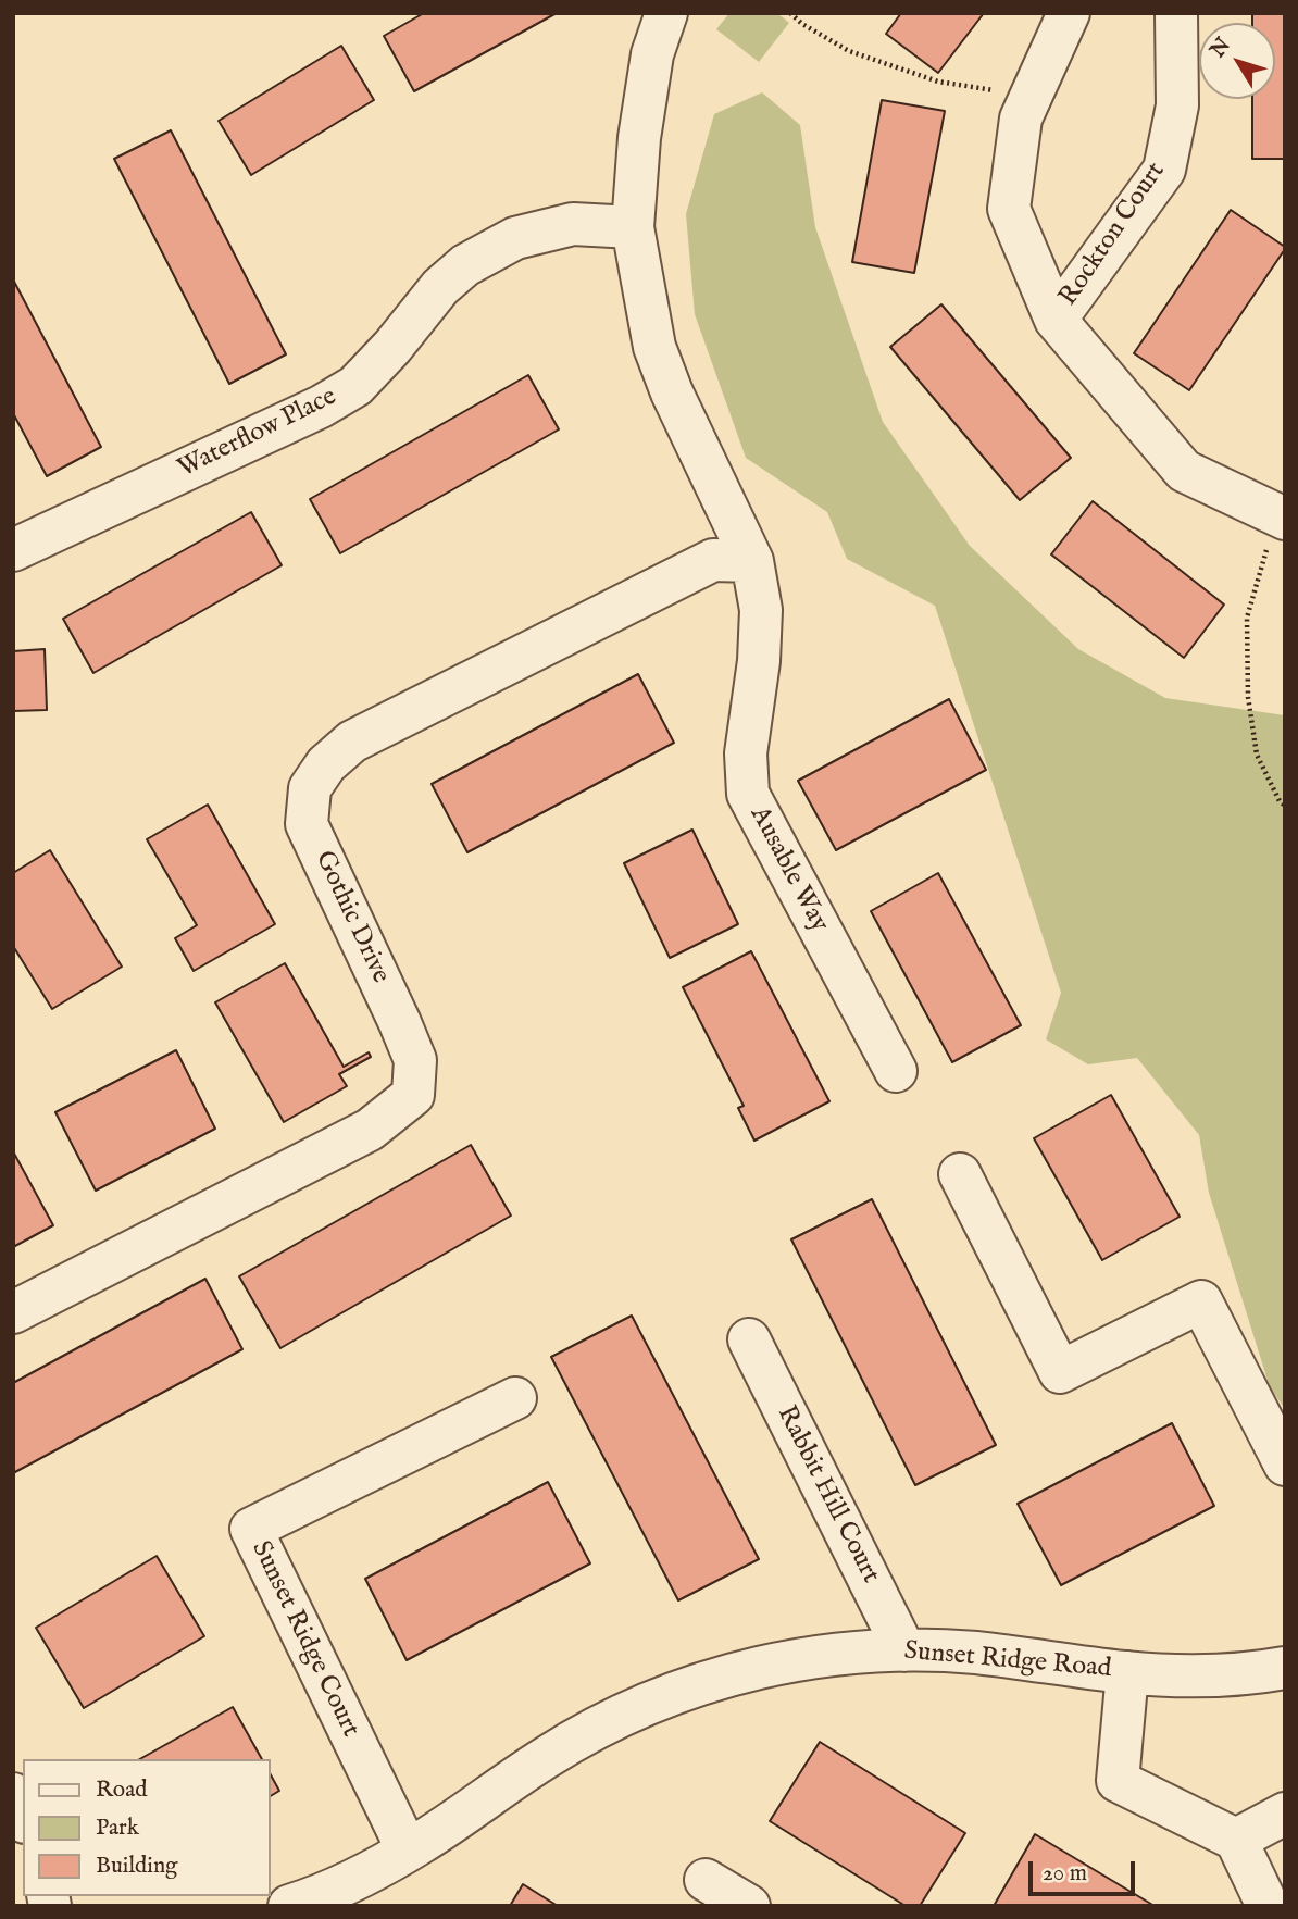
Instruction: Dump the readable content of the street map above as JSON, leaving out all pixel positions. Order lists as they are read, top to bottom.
{
  "streets": {
    "street": [
      "Rockton Court",
      "Waterflow Place",
      "Ausable Way",
      "Gothic Drive",
      "Rabbit Hill Court",
      "Sunset Ridge Court",
      "Sunset Ridge Road"
    ]
  },
  "crossings": [
    ["Waterflow Place", "Ausable Way"],
    ["Ausable Way", "Gothic Drive"],
    ["Rabbit Hill Court", "Sunset Ridge Road"],
    ["Sunset Ridge Court", "Sunset Ridge Road"]
  ],
  "legend": ["Road", "Park", "Building"],
  "scale_bar": "20 m",
  "north": "top left"
}
